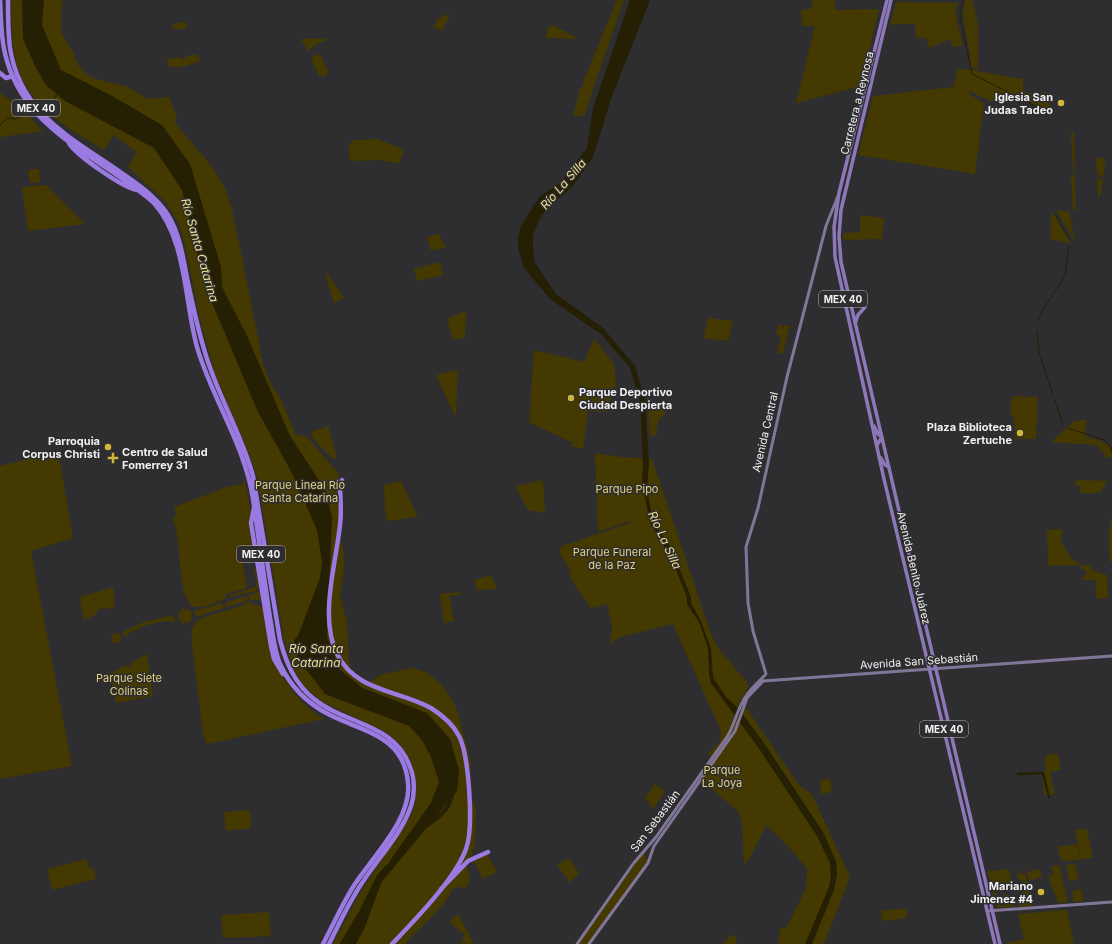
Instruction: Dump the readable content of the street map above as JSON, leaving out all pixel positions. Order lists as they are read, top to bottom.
{
  "streets": {
    "highway": ["MEX 40"],
    "main road": [
      "Carretera a Reynosa",
      "Avenida Central",
      "Avenida Benito Juárez",
      "Avenida San Sebastián",
      "San Sebastián"
    ]
  },
  "crossings": [
    ["Carretera a Reynosa", "Avenida Central"],
    ["Carretera a Reynosa", "Avenida Benito Juárez"],
    ["Avenida Central", "Avenida Benito Juárez"],
    ["Avenida Central", "Avenida San Sebastián"],
    ["Avenida Central", "San Sebastián"],
    ["Avenida Benito Juárez", "Avenida San Sebastián"],
    ["Avenida San Sebastián", "San Sebastián"]
  ],
  "water": ["Río La Silla", "Río Santa Catarina"],
  "parks": [
    "Parque Lineal Río Santa Catarina",
    "Parque Pipo",
    "Parque Funeral de la Paz",
    "Parque Siete Colinas",
    "Parque La Joya"
  ],
  "places": {
    "other": [
      "Iglesia San Judas Tadeo",
      "Parque Deportivo Ciudad Despierta",
      "Plaza Biblioteca Zertuche",
      "Parroquia Corpus Christi",
      "Mariano Jimenez #4"
    ],
    "health": ["Centro de Salud Fomerrey 31"]
  }
}
